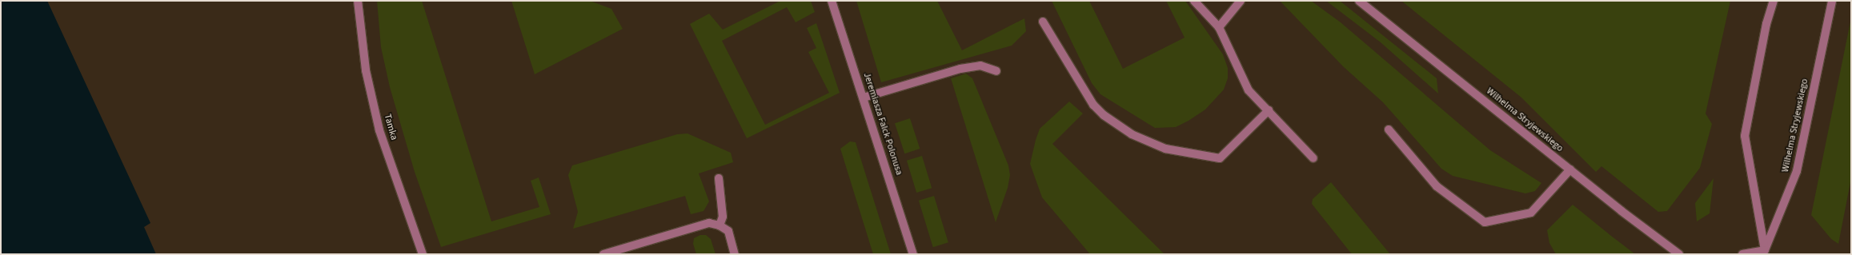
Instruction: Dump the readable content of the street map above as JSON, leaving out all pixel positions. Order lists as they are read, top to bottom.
{
  "streets": {
    "street": ["Wilhelma Stryjewskiego", "Jeremiasza Falck Polonusa", "Tamka"]
  }
}
